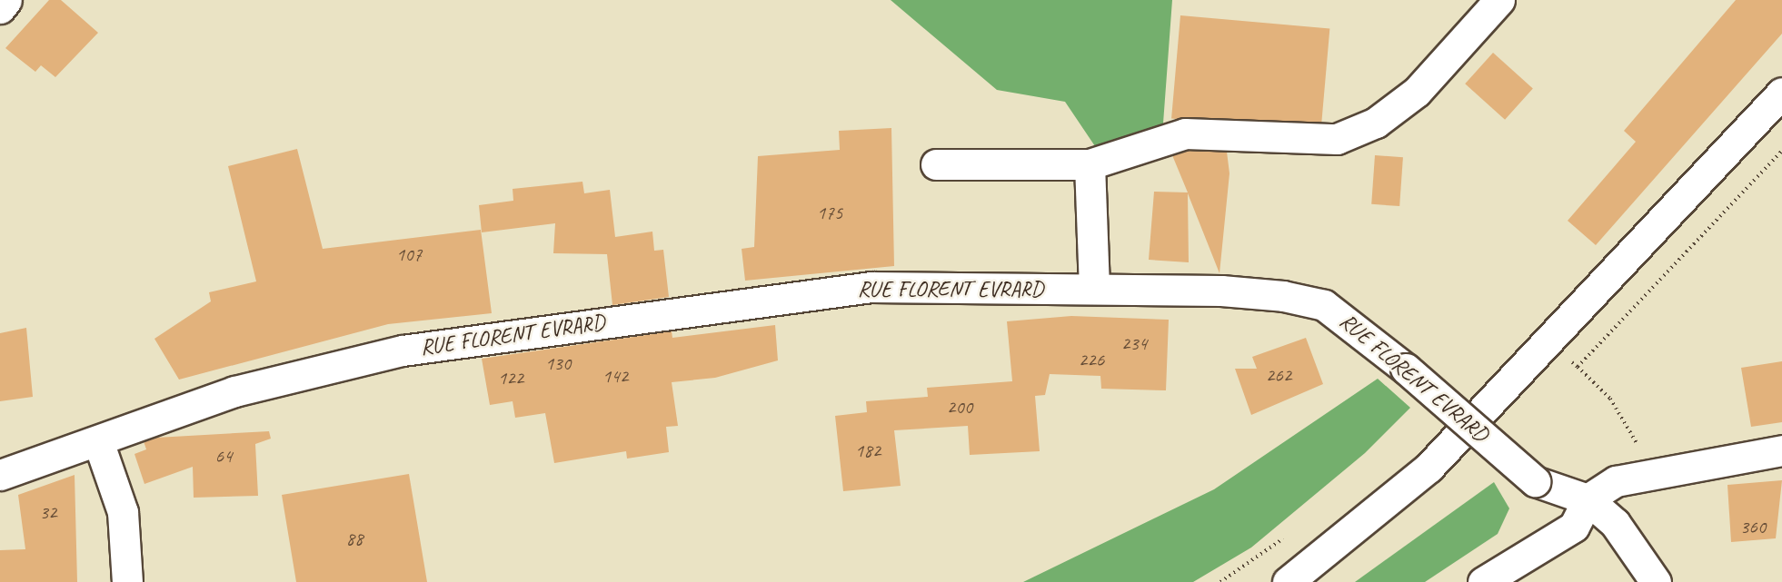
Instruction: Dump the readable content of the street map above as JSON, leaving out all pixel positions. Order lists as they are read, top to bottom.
{
  "streets": {
    "street": ["RUE FLORENT EVRARD"]
  },
  "house_numbers": [
    "175",
    "107",
    "234",
    "226",
    "130",
    "262",
    "142",
    "122",
    "200",
    "182",
    "64",
    "32",
    "360",
    "88"
  ]
}
